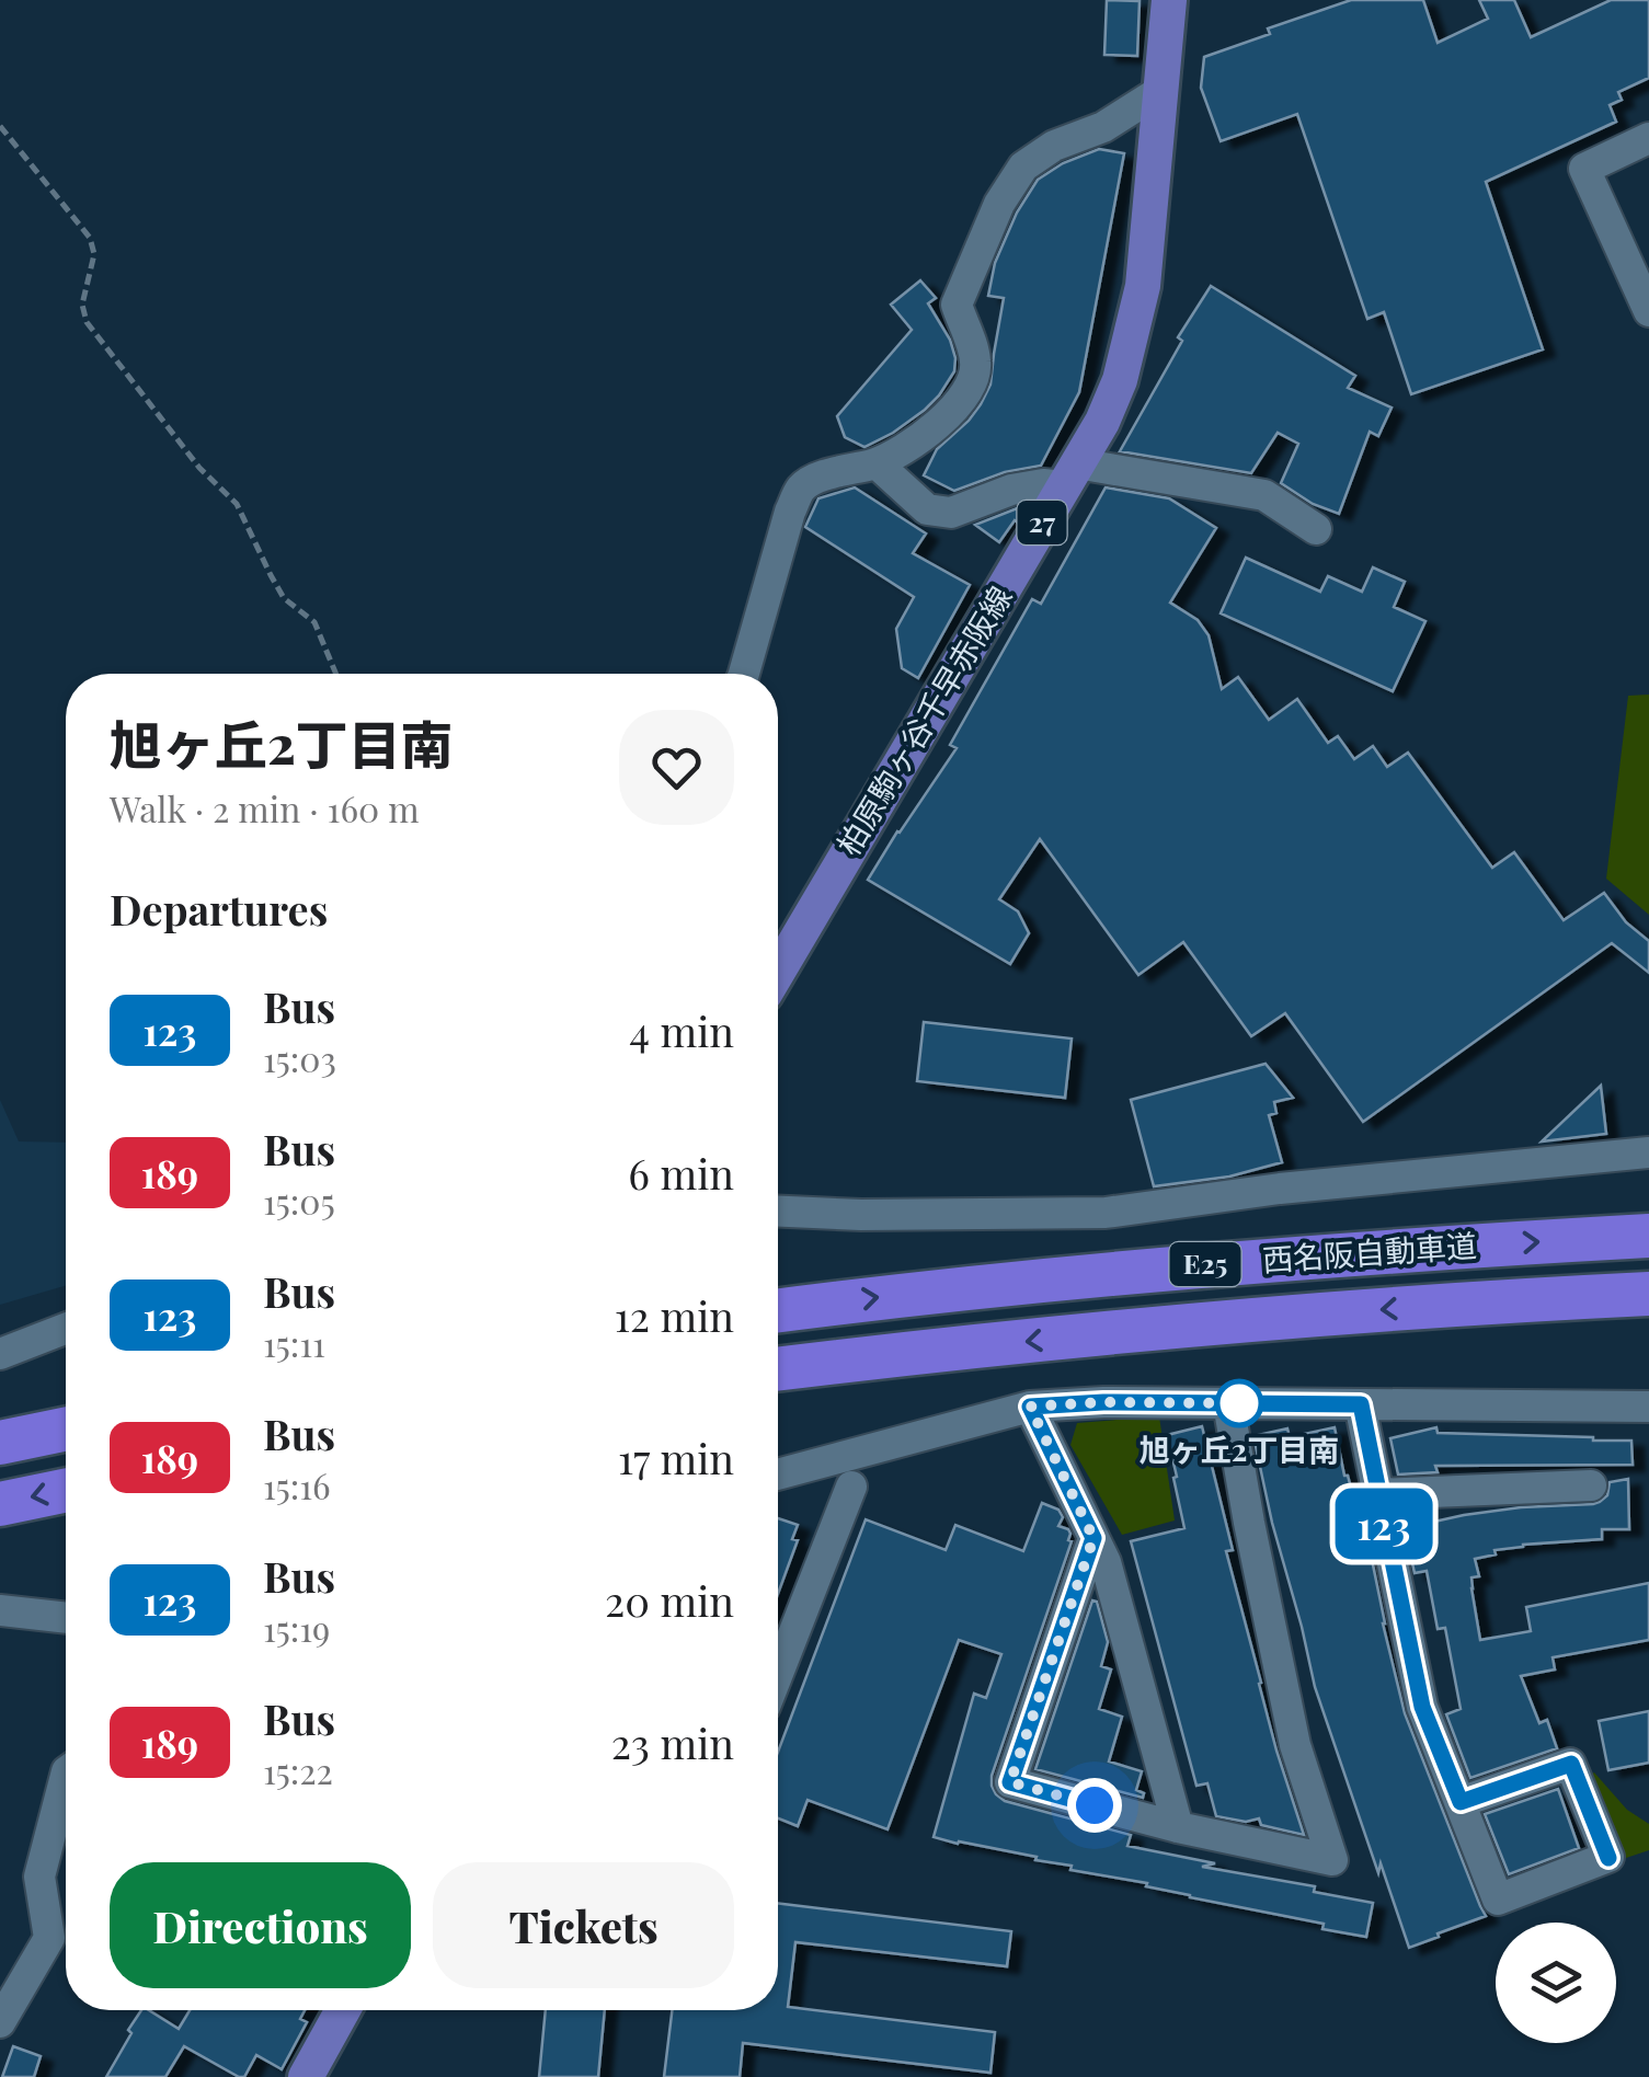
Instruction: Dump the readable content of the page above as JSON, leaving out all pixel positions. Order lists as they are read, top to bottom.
{
  "streets": {
    "highway": ["西名阪自動車道", "E25"],
    "main road": ["27", "柏原駒ヶ谷千早赤阪線"]
  },
  "places": ["旭ヶ丘2丁目南"],
  "lines": ["bus line 123"],
  "page": {
    "on_map": "123",
    "heading": [
      ["旭ヶ丘2丁目南", "Walk · 2 min · 160 m"],
      "Departures"
    ],
    "list": [
      {
        "mark": "123",
        "name": "Bus",
        "note": "15:03",
        "value": "4 min"
      },
      {
        "mark": "189",
        "name": "Bus",
        "note": "15:05",
        "value": "6 min"
      },
      {
        "mark": "123",
        "name": "Bus",
        "note": "15:11",
        "value": "12 min"
      },
      {
        "mark": "189",
        "name": "Bus",
        "note": "15:16",
        "value": "17 min"
      },
      {
        "mark": "123",
        "name": "Bus",
        "note": "15:19",
        "value": "20 min"
      },
      {
        "mark": "189",
        "name": "Bus",
        "note": "15:22",
        "value": "23 min"
      }
    ],
    "buttons": ["Directions", "Tickets"]
  }
}
